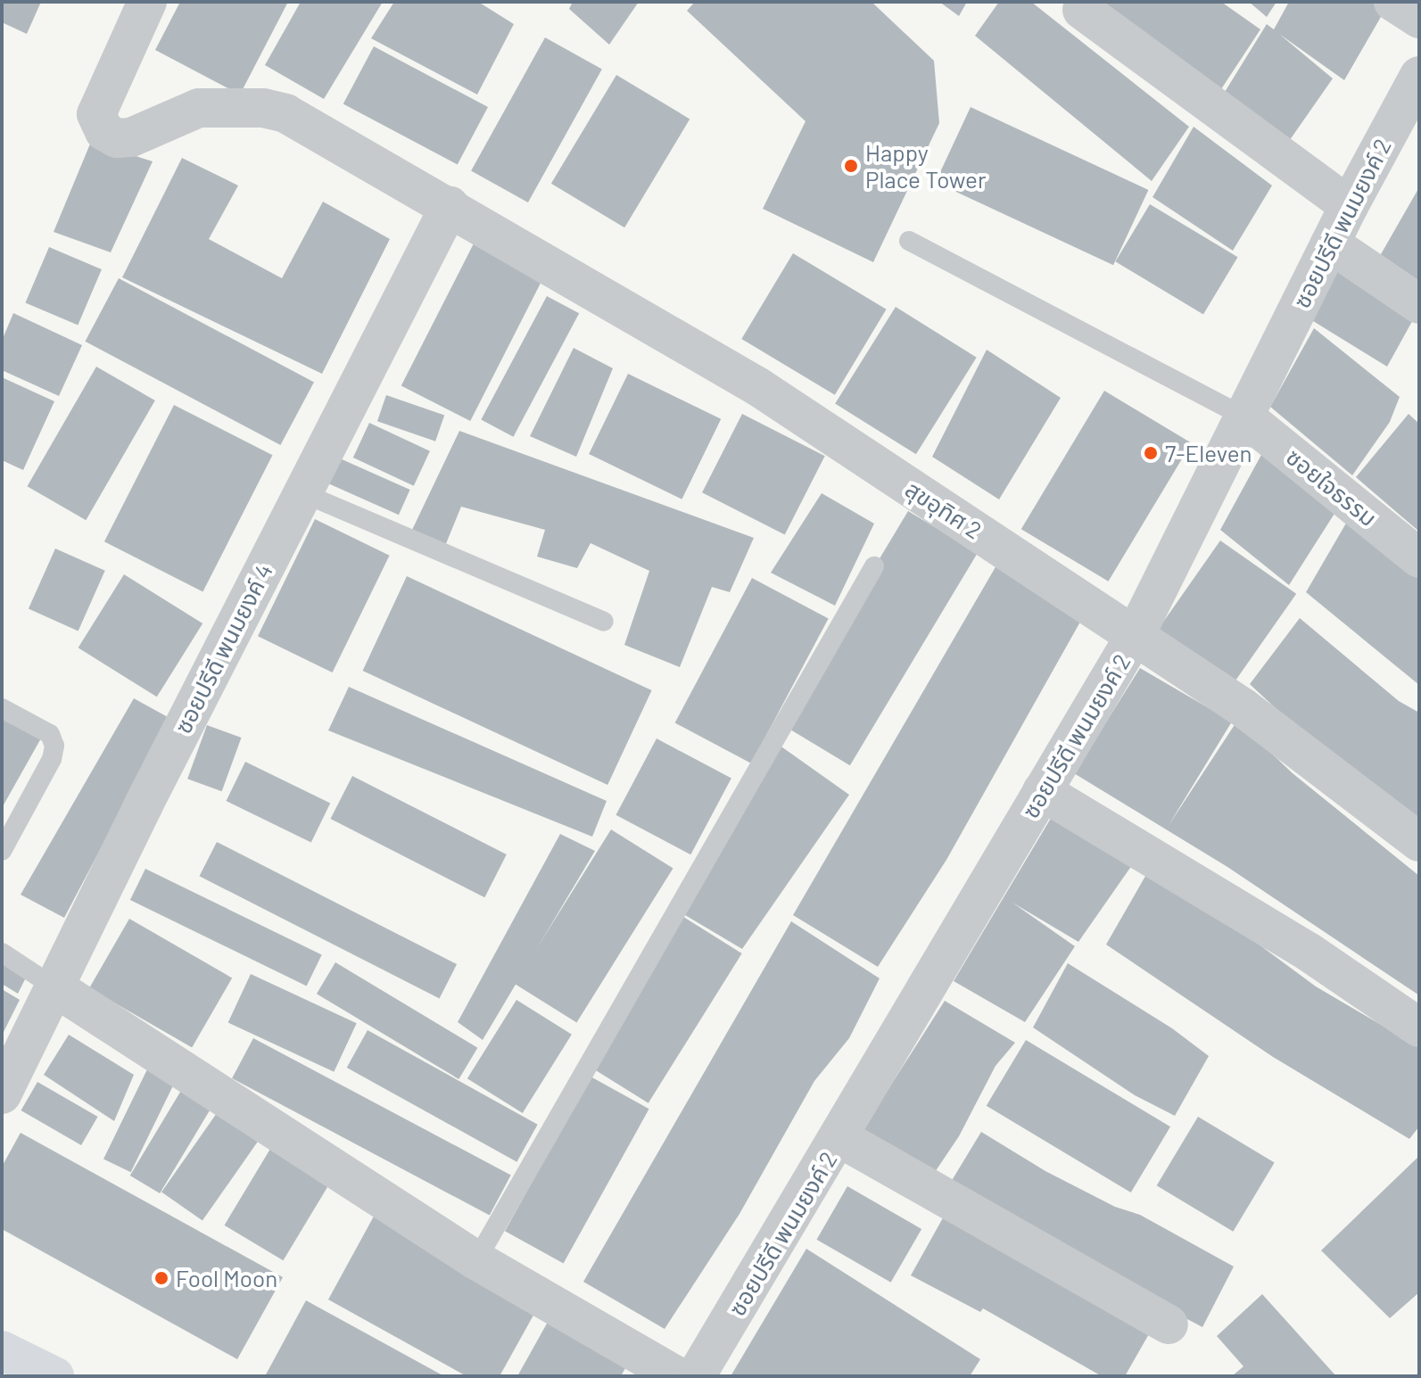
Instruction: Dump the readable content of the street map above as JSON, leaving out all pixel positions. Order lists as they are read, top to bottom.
{
  "streets": {
    "street": [
      "ซอยปรีดี พนมยงค์ 2",
      "ซอยใจธรรม",
      "สุขอุทิศ 2",
      "ซอยปรีดี พนมยงค์ 4"
    ]
  },
  "crossings": [
    ["ซอยปรีดี พนมยงค์ 2", "ซอยใจธรรม"],
    ["ซอยปรีดี พนมยงค์ 2", "สุขอุทิศ 2"],
    ["สุขอุทิศ 2", "ซอยปรีดี พนมยงค์ 4"]
  ],
  "places": ["Happy Place Tower", "7-Eleven", "Fool Moon"]
}
